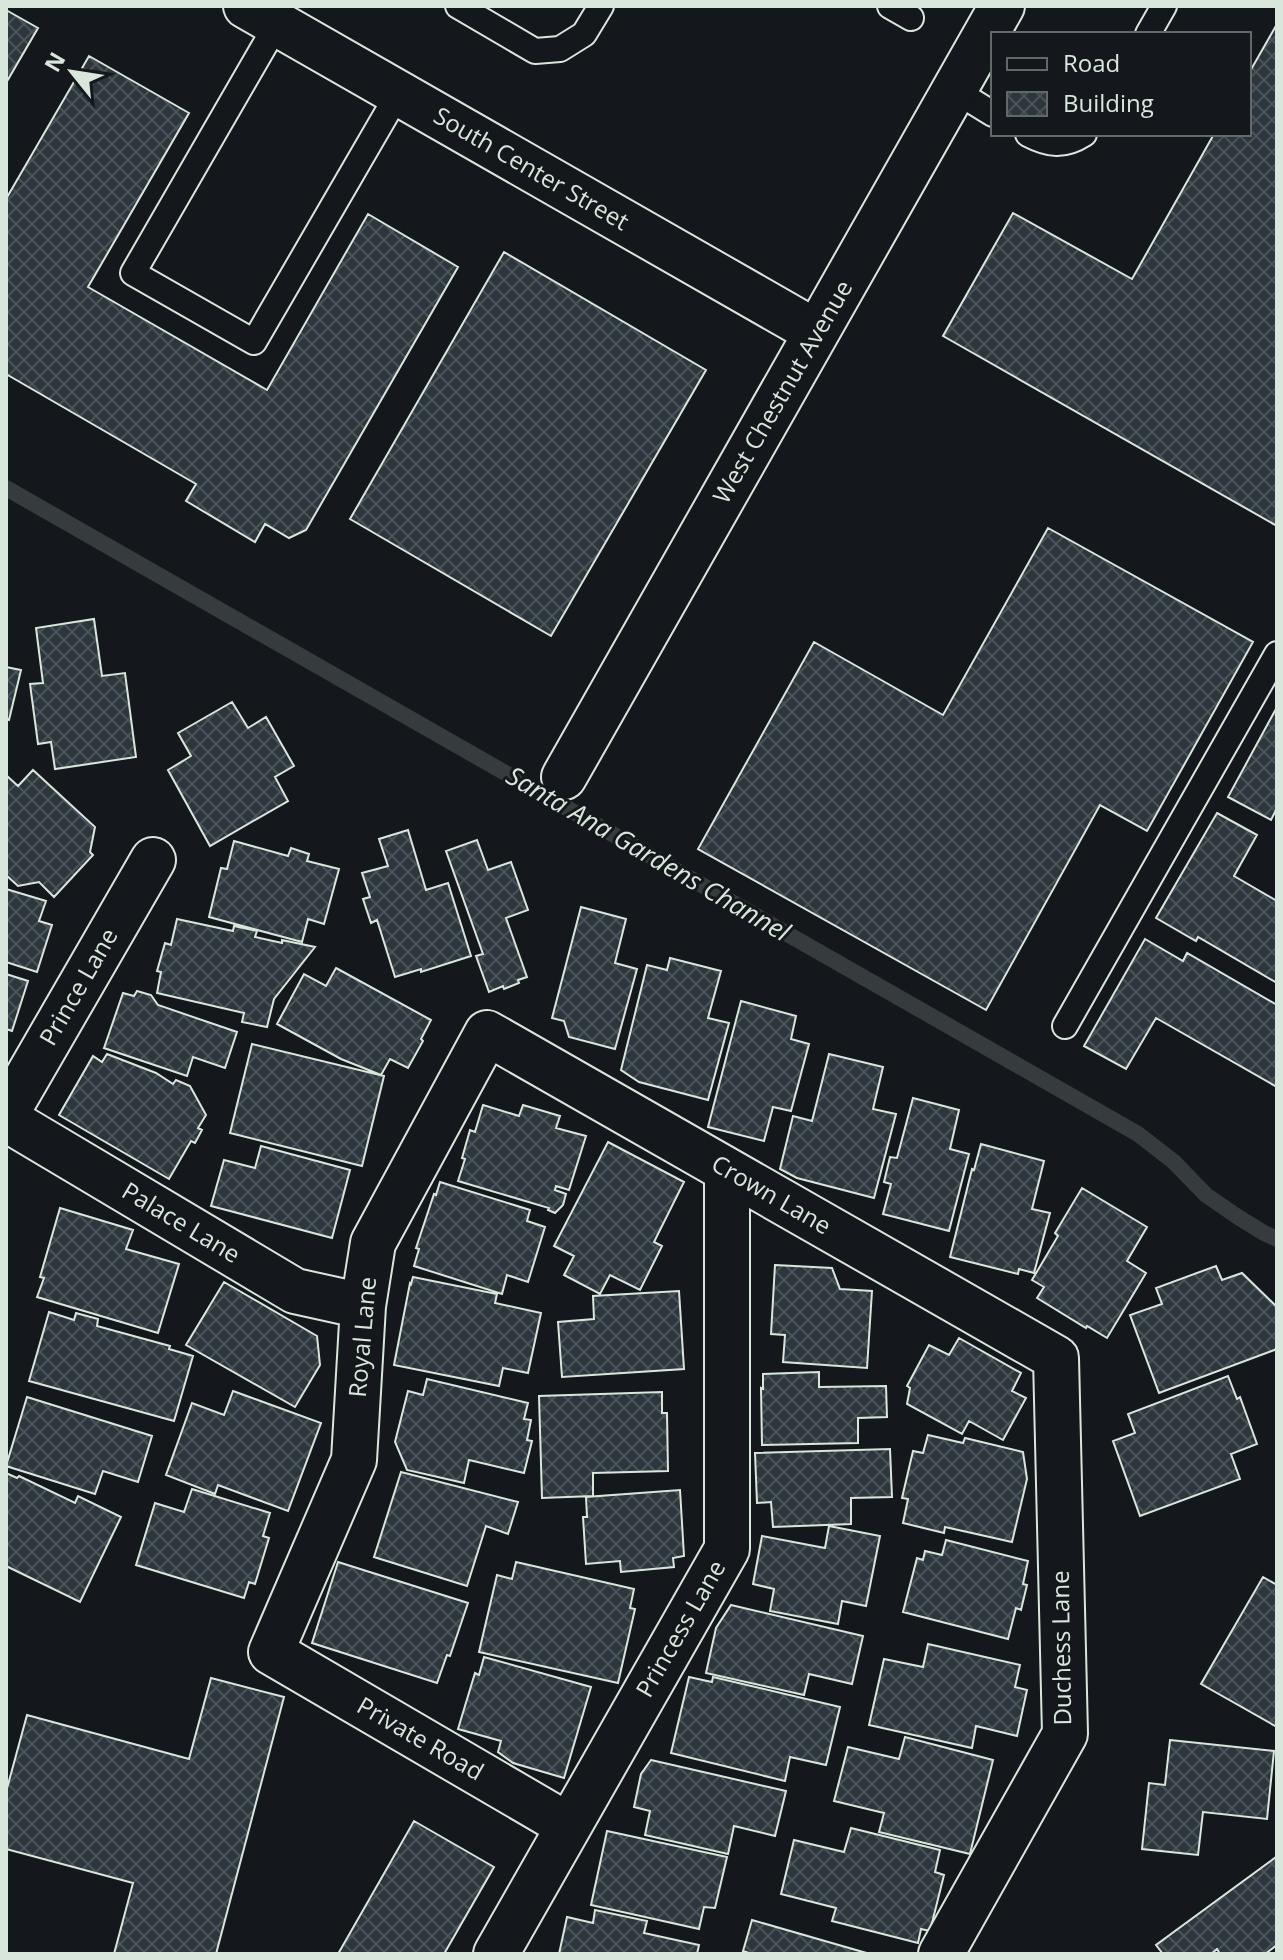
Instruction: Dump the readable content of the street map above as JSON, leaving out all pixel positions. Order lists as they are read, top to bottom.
{
  "streets": {
    "street": [
      "South Center Street",
      "West Chestnut Avenue",
      "Prince Lane",
      "Crown Lane",
      "Palace Lane",
      "Royal Lane",
      "Princess Lane",
      "Duchess Lane",
      "Private Road"
    ]
  },
  "crossings": [
    ["South Center Street", "West Chestnut Avenue"],
    ["Prince Lane", "Palace Lane"],
    ["Crown Lane", "Royal Lane"],
    ["Crown Lane", "Princess Lane"],
    ["Crown Lane", "Duchess Lane"],
    ["Palace Lane", "Royal Lane"],
    ["Royal Lane", "Private Road"],
    ["Princess Lane", "Private Road"]
  ],
  "water": ["Santa Ana Gardens Channel"],
  "legend": ["Road", "Building"],
  "north": "top left"
}
